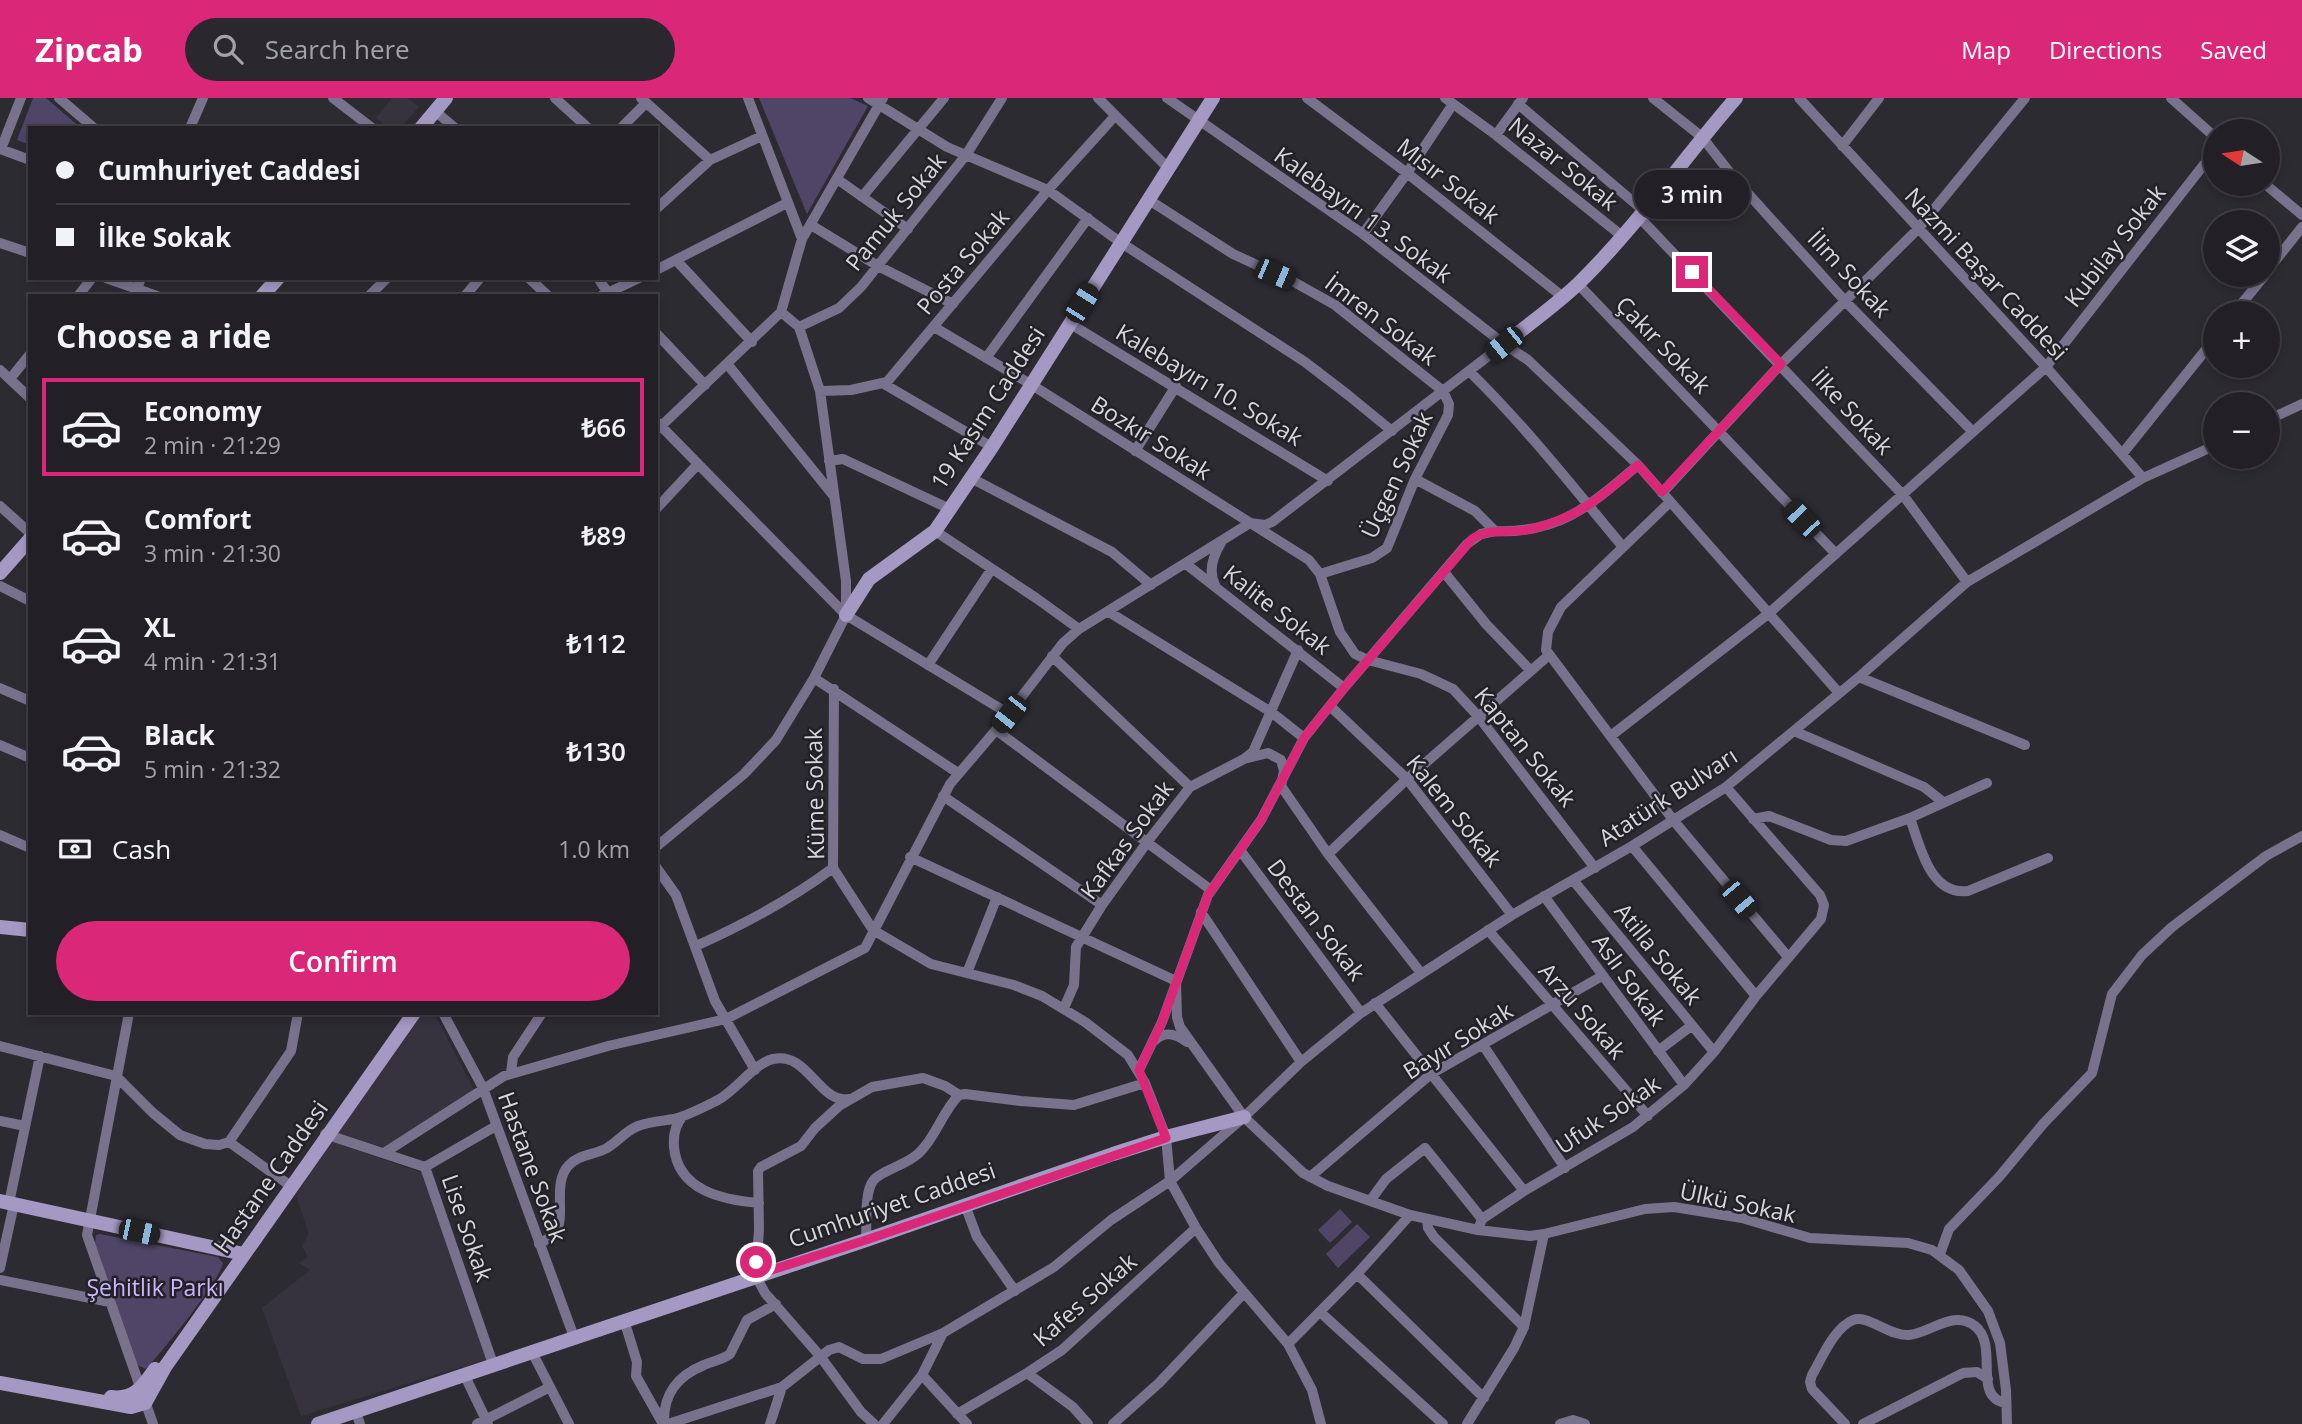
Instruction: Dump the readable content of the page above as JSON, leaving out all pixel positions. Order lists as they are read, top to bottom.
{
  "streets": {
    "main road": ["19 Kasım Caddesi", "Hastane Caddesi", "Cumhuriyet Caddesi"],
    "street": [
      "Nazar Sokak",
      "Mısır Sokak",
      "Pamuk Sokak",
      "Kalebayırı 13. Sokak",
      "Kubilay Sokak",
      "Posta Sokak",
      "İlim Sokak",
      "Nazmi Başar Caddesi",
      "İmren Sokak",
      "Çakır Sokak",
      "Kalebayırı 10. Sokak",
      "İlke Sokak",
      "Bozkır Sokak",
      "Üçgen Sokak",
      "Kalite Sokak",
      "Kaptan Sokak",
      "Küme Sokak",
      "Atatürk Bulvarı",
      "Kalem Sokak",
      "Kafkas Sokak",
      "Destan Sokak",
      "Atilla Sokak",
      "Aslı Sokak",
      "Arzu Sokak",
      "Bayır Sokak",
      "Ufuk Sokak",
      "Hastane Sokak",
      "Ülkü Sokak",
      "Lise Sokak",
      "Kafes Sokak"
    ]
  },
  "crossings": [
    ["Kalebayırı 13. Sokak", "Kubilay Sokak"],
    ["Kalebayırı 13. Sokak", "19 Kasım Caddesi"],
    ["Kalebayırı 13. Sokak", "Atatürk Bulvarı"],
    ["Kubilay Sokak", "İlim Sokak"],
    ["Kubilay Sokak", "Nazmi Başar Caddesi"],
    ["Kubilay Sokak", "Çakır Sokak"],
    ["Kubilay Sokak", "İlke Sokak"],
    ["Posta Sokak", "Bozkır Sokak"],
    ["Nazmi Başar Caddesi", "Atatürk Bulvarı"],
    ["İmren Sokak", "19 Kasım Caddesi"],
    ["İmren Sokak", "Üçgen Sokak"],
    ["Kalebayırı 10. Sokak", "19 Kasım Caddesi"],
    ["19 Kasım Caddesi", "Bozkır Sokak"],
    ["İlke Sokak", "Atatürk Bulvarı"],
    ["Bozkır Sokak", "Üçgen Sokak"],
    ["Kalite Sokak", "Kafkas Sokak"],
    ["Kaptan Sokak", "Atatürk Bulvarı"],
    ["Atatürk Bulvarı", "Kalem Sokak"],
    ["Atatürk Bulvarı", "Destan Sokak"],
    ["Atatürk Bulvarı", "Atilla Sokak"],
    ["Atatürk Bulvarı", "Aslı Sokak"],
    ["Atatürk Bulvarı", "Arzu Sokak"],
    ["Atatürk Bulvarı", "Ülkü Sokak"],
    ["Atatürk Bulvarı", "Cumhuriyet Caddesi"],
    ["Atilla Sokak", "Ufuk Sokak"],
    ["Aslı Sokak", "Bayır Sokak"],
    ["Aslı Sokak", "Ufuk Sokak"],
    ["Arzu Sokak", "Bayır Sokak"],
    ["Arzu Sokak", "Ufuk Sokak"],
    ["Bayır Sokak", "Ülkü Sokak"],
    ["Hastane Sokak", "Cumhuriyet Caddesi"],
    ["Hastane Caddesi", "Lise Sokak"],
    ["Ülkü Sokak", "Cumhuriyet Caddesi"],
    ["Cumhuriyet Caddesi", "Lise Sokak"]
  ],
  "parks": ["Şehitlik Parkı"],
  "north": "left",
  "page": {
    "header": "Zipcab",
    "search": "Search here",
    "nav": ["Map", "Directions", "Saved"],
    "map_buttons": ["+", "−"],
    "banner": ["Cumhuriyet Caddesi", "İlke Sokak"],
    "bubble": "3 min",
    "heading": "Choose a ride",
    "list": [
      {
        "name": "Economy",
        "note": "2 min · 21:29",
        "value": "₺66"
      },
      {
        "name": "Comfort",
        "note": "3 min · 21:30",
        "value": "₺89"
      },
      {
        "name": "XL",
        "note": "4 min · 21:31",
        "value": "₺112"
      },
      {
        "name": "Black",
        "note": "5 min · 21:32",
        "value": "₺130"
      }
    ],
    "pay": ["Cash", "1.0 km"],
    "buttons": "Confirm"
  }
}
